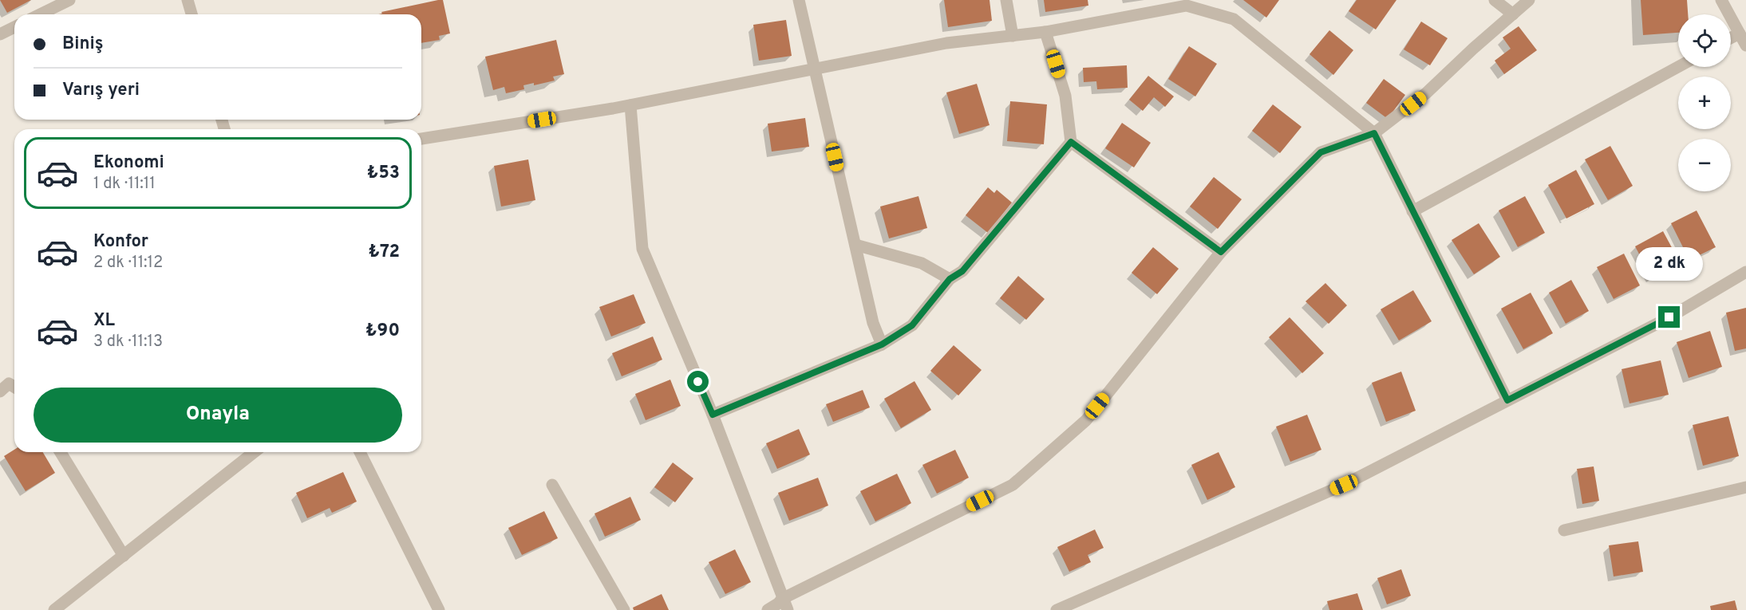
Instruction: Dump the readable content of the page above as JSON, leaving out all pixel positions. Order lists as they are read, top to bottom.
{
  "page": {
    "map_buttons": ["+", "−"],
    "banner": ["Biniş", "Varış yeri"],
    "list": [
      {
        "name": "Ekonomi",
        "note": "1 dk · 11:11",
        "value": "₺53"
      },
      {
        "name": "Konfor",
        "note": "2 dk · 11:12",
        "value": "₺72"
      },
      {
        "name": "XL",
        "note": "3 dk · 11:13",
        "value": "₺90"
      }
    ],
    "bubble": "2 dk",
    "buttons": "Onayla"
  }
}
